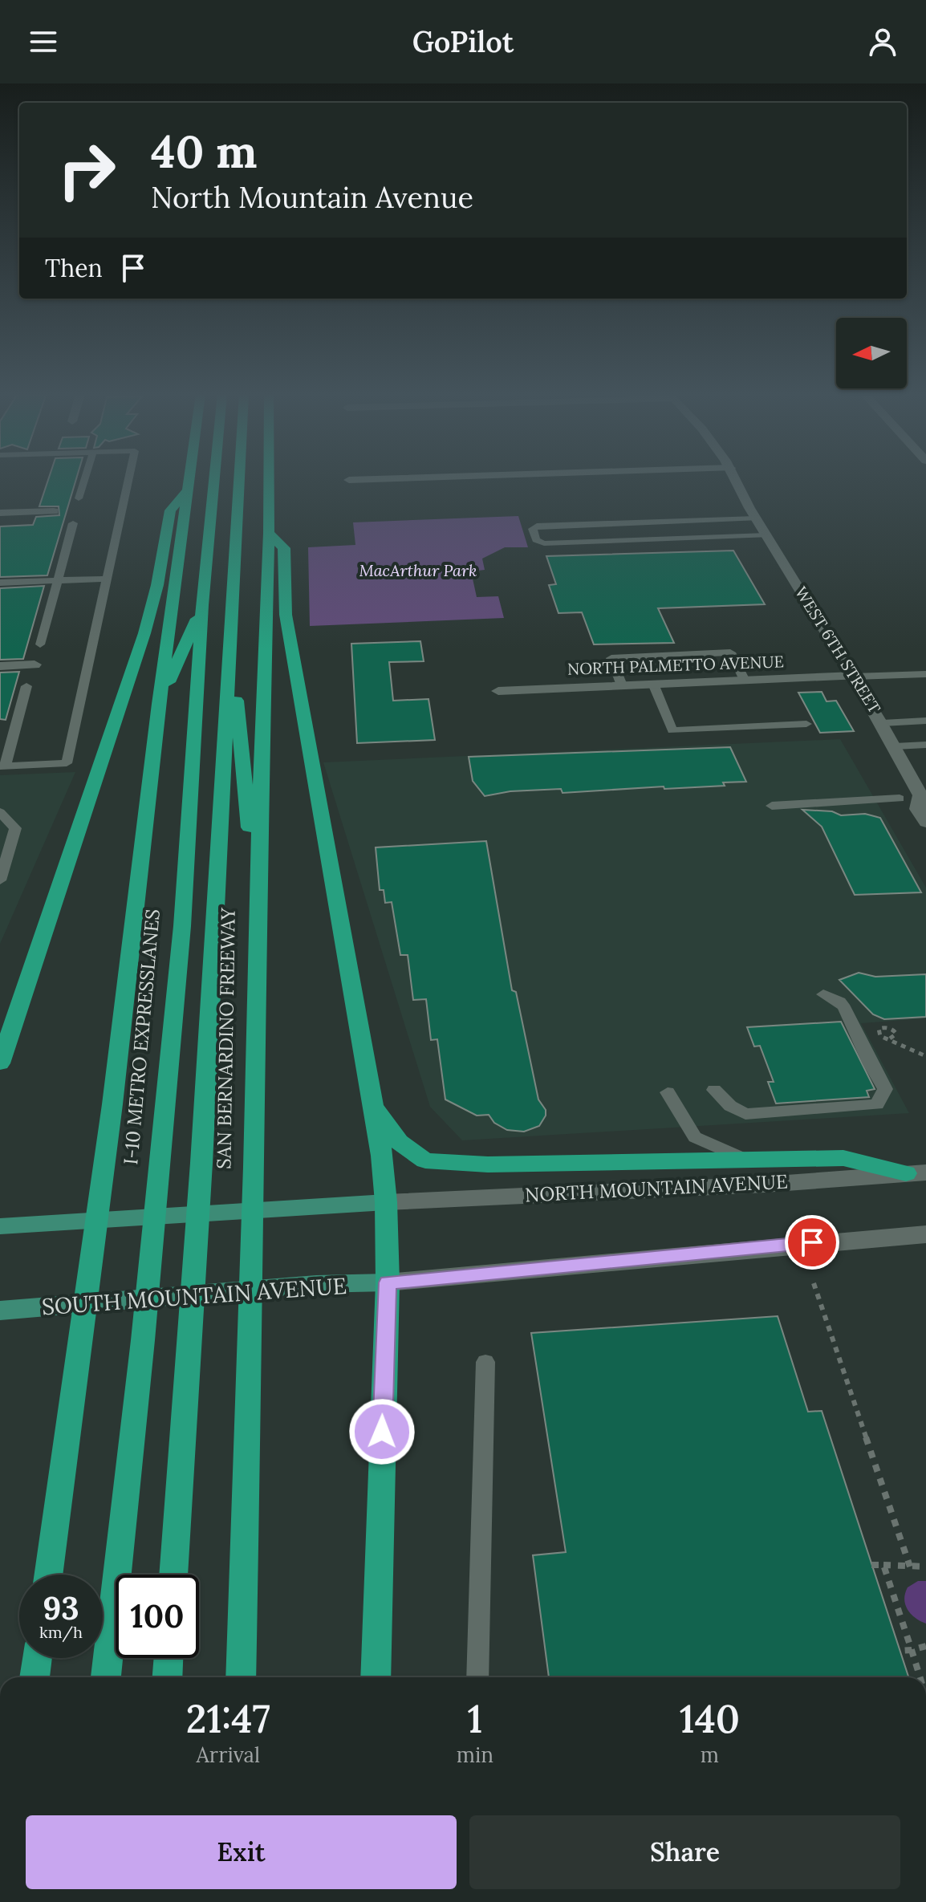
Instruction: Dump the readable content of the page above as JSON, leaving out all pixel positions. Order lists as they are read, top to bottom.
{
  "streets": {
    "highway": ["I-10 METRO EXPRESSLANES", "SAN BERNARDINO FREEWAY"],
    "main road": ["SOUTH MOUNTAIN AVENUE"],
    "street": ["WEST 6TH STREET", "NORTH PALMETTO AVENUE", "NORTH MOUNTAIN AVENUE"]
  },
  "crossings": [
    ["WEST 6TH STREET", "NORTH PALMETTO AVENUE"]
  ],
  "parks": ["MacArthur Park"],
  "north": "left",
  "page": {
    "header": "GoPilot",
    "turn": ["40 m", "North Mountain Avenue"],
    "then": "Then",
    "speed": "93 km/h",
    "limit": "100",
    "eta": [
      "21:47",
      "Arrival",
      "1",
      "min",
      "140",
      "m"
    ],
    "buttons": ["Exit", "Share"]
  }
}
